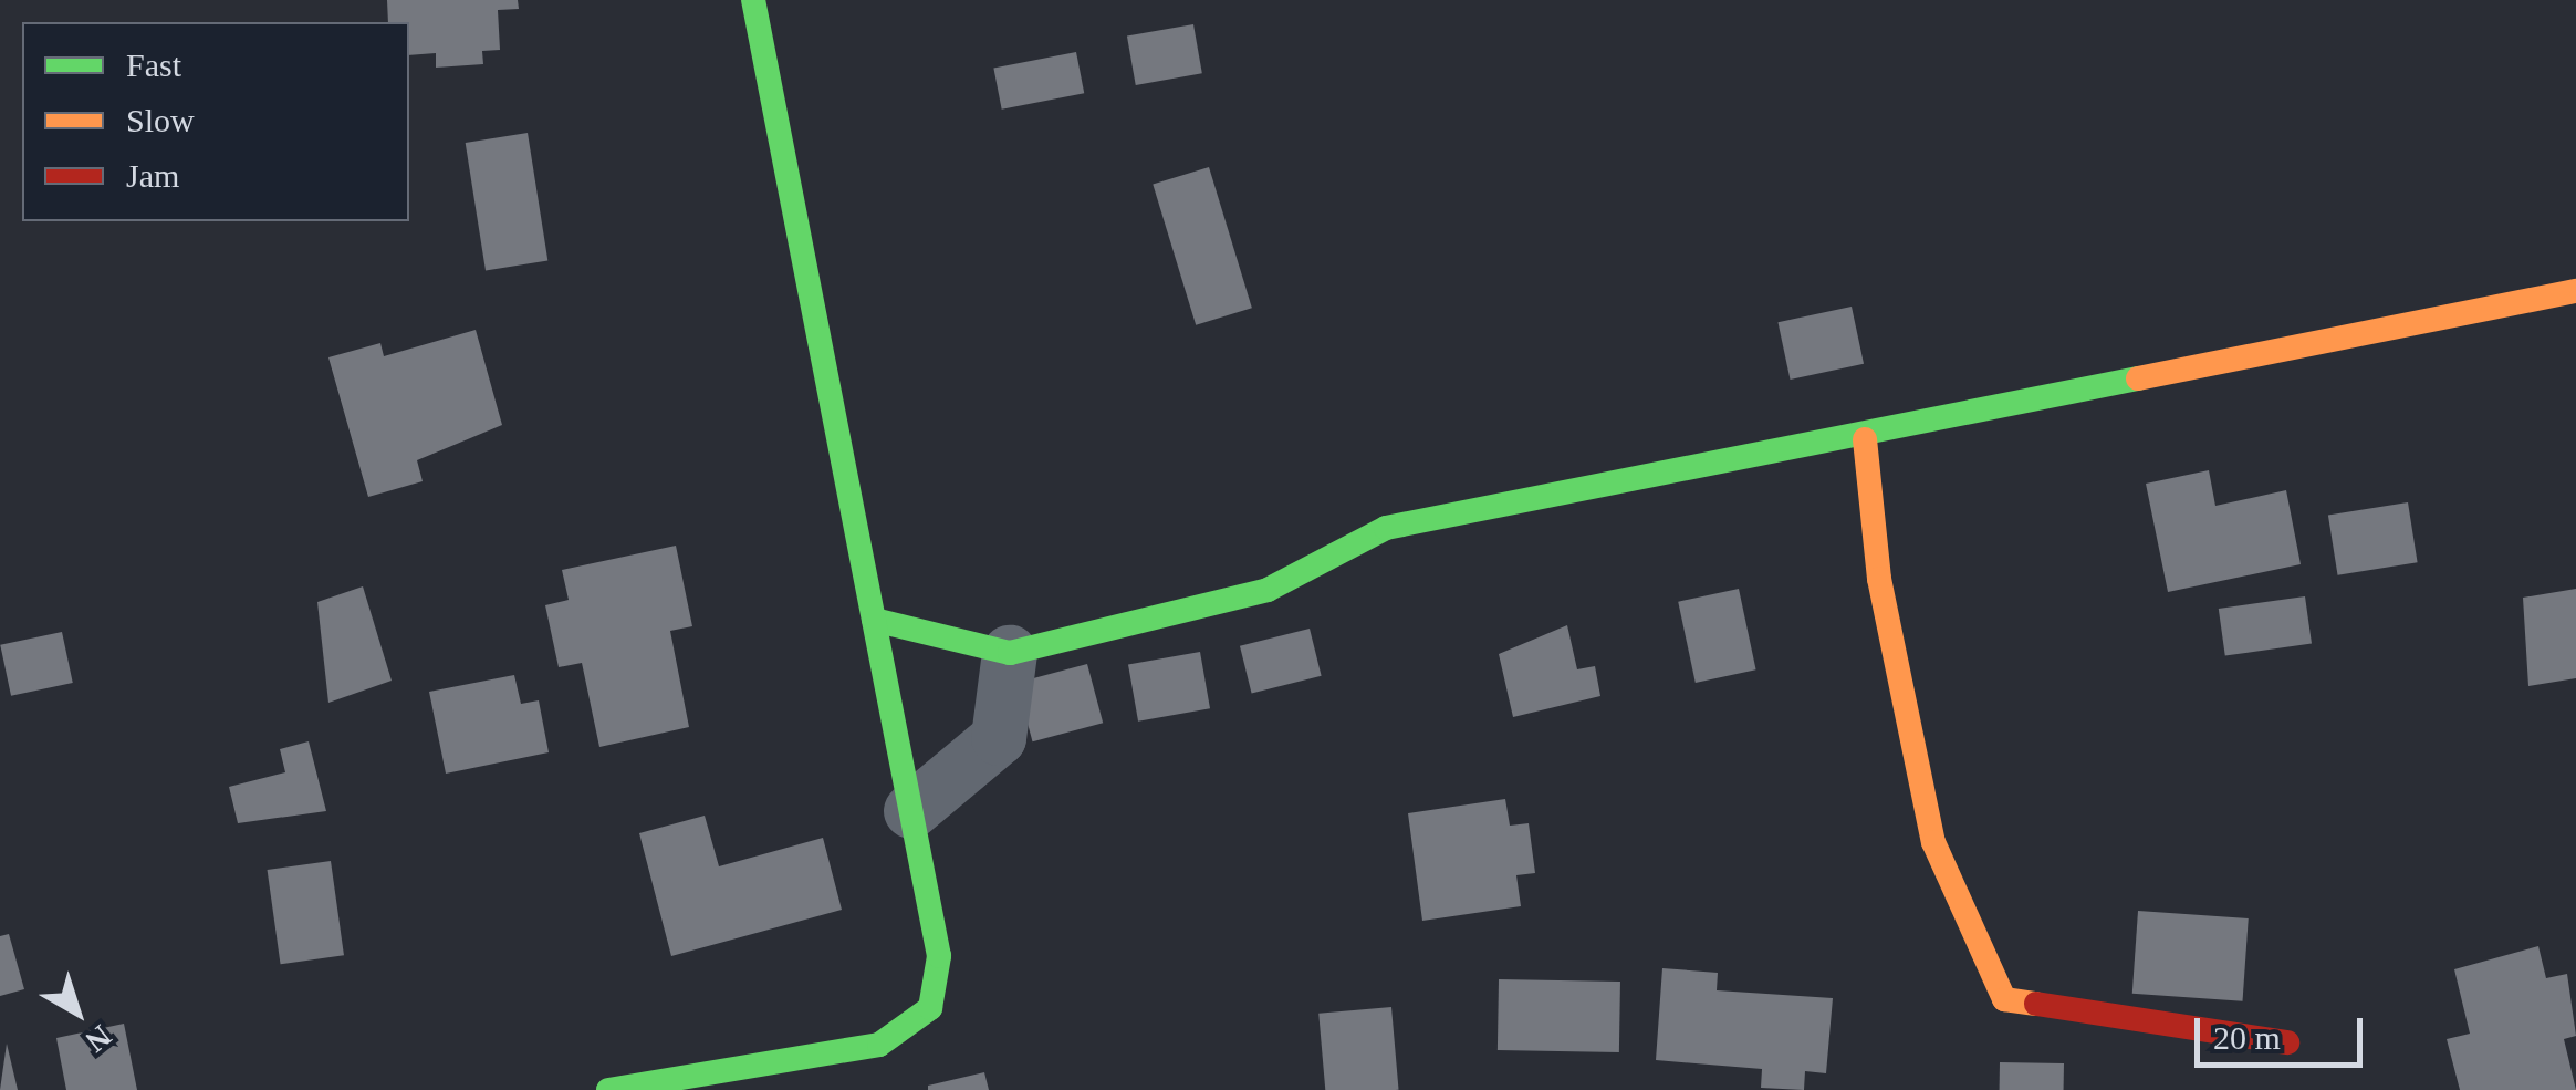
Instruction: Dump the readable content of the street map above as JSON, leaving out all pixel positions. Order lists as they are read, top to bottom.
{
  "legend": ["Fast", "Slow", "Jam"],
  "scale_bar": "20 m",
  "north": "bottom right"
}
